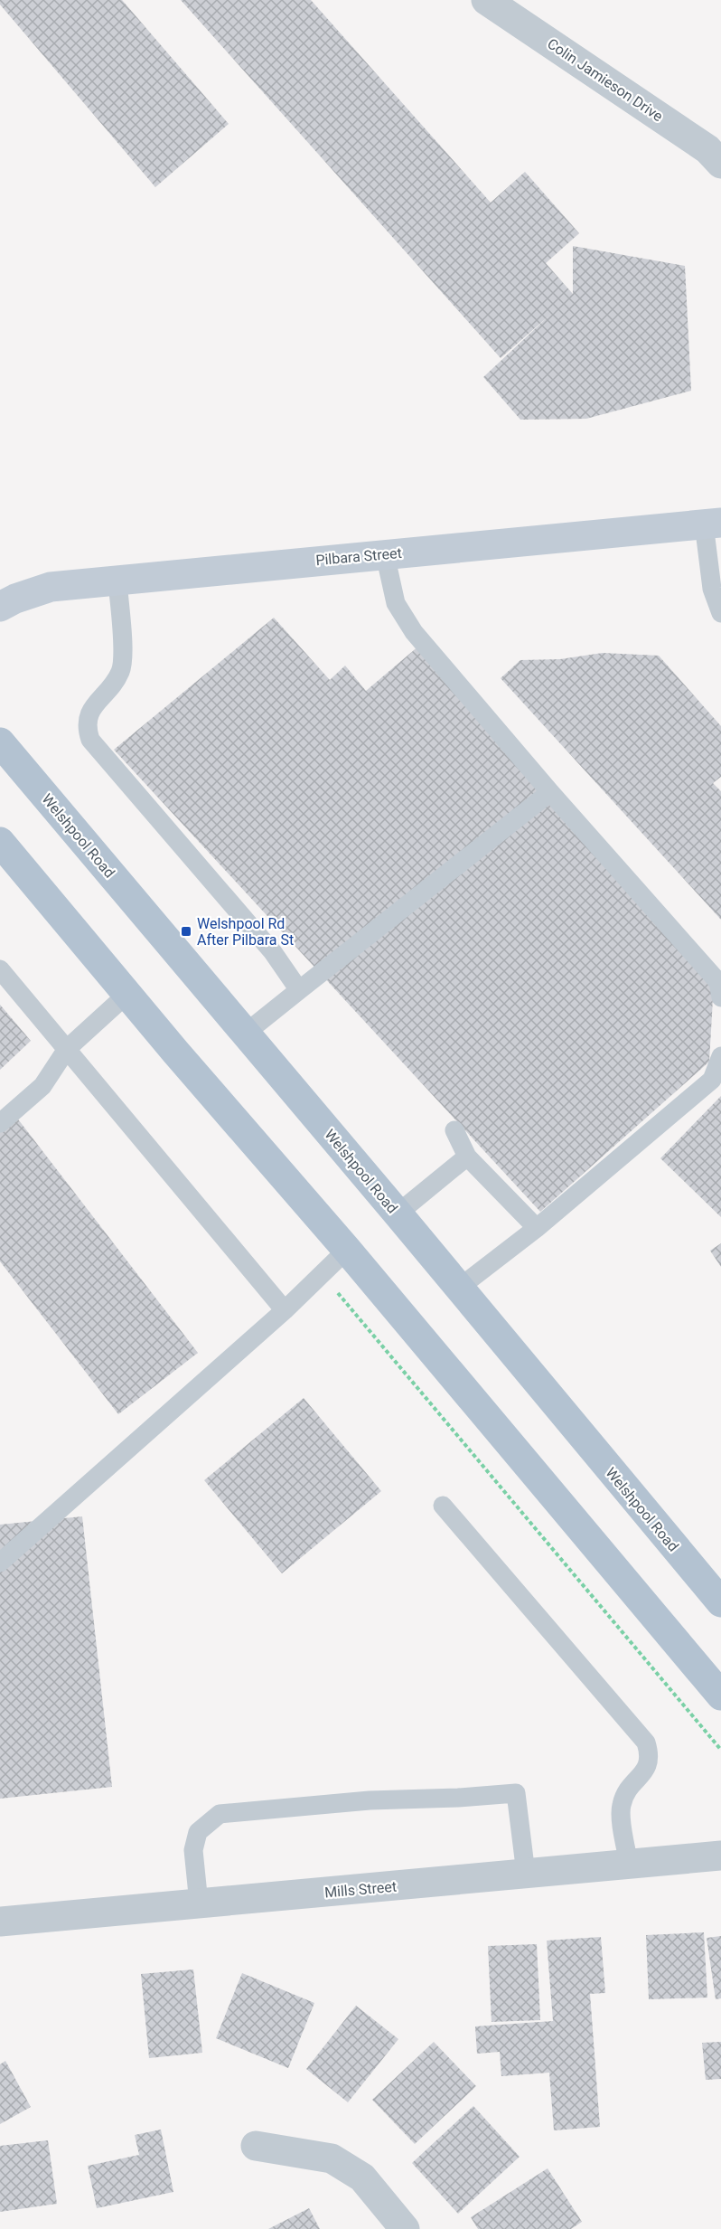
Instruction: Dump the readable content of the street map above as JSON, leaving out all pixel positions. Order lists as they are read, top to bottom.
{
  "streets": {
    "main road": ["Pilbara Street", "Welshpool Road"],
    "street": ["Colin Jamieson Drive", "Mills Street"]
  },
  "places": {
    "transit": ["Welshpool Rd After Pilbara St"]
  }
}
